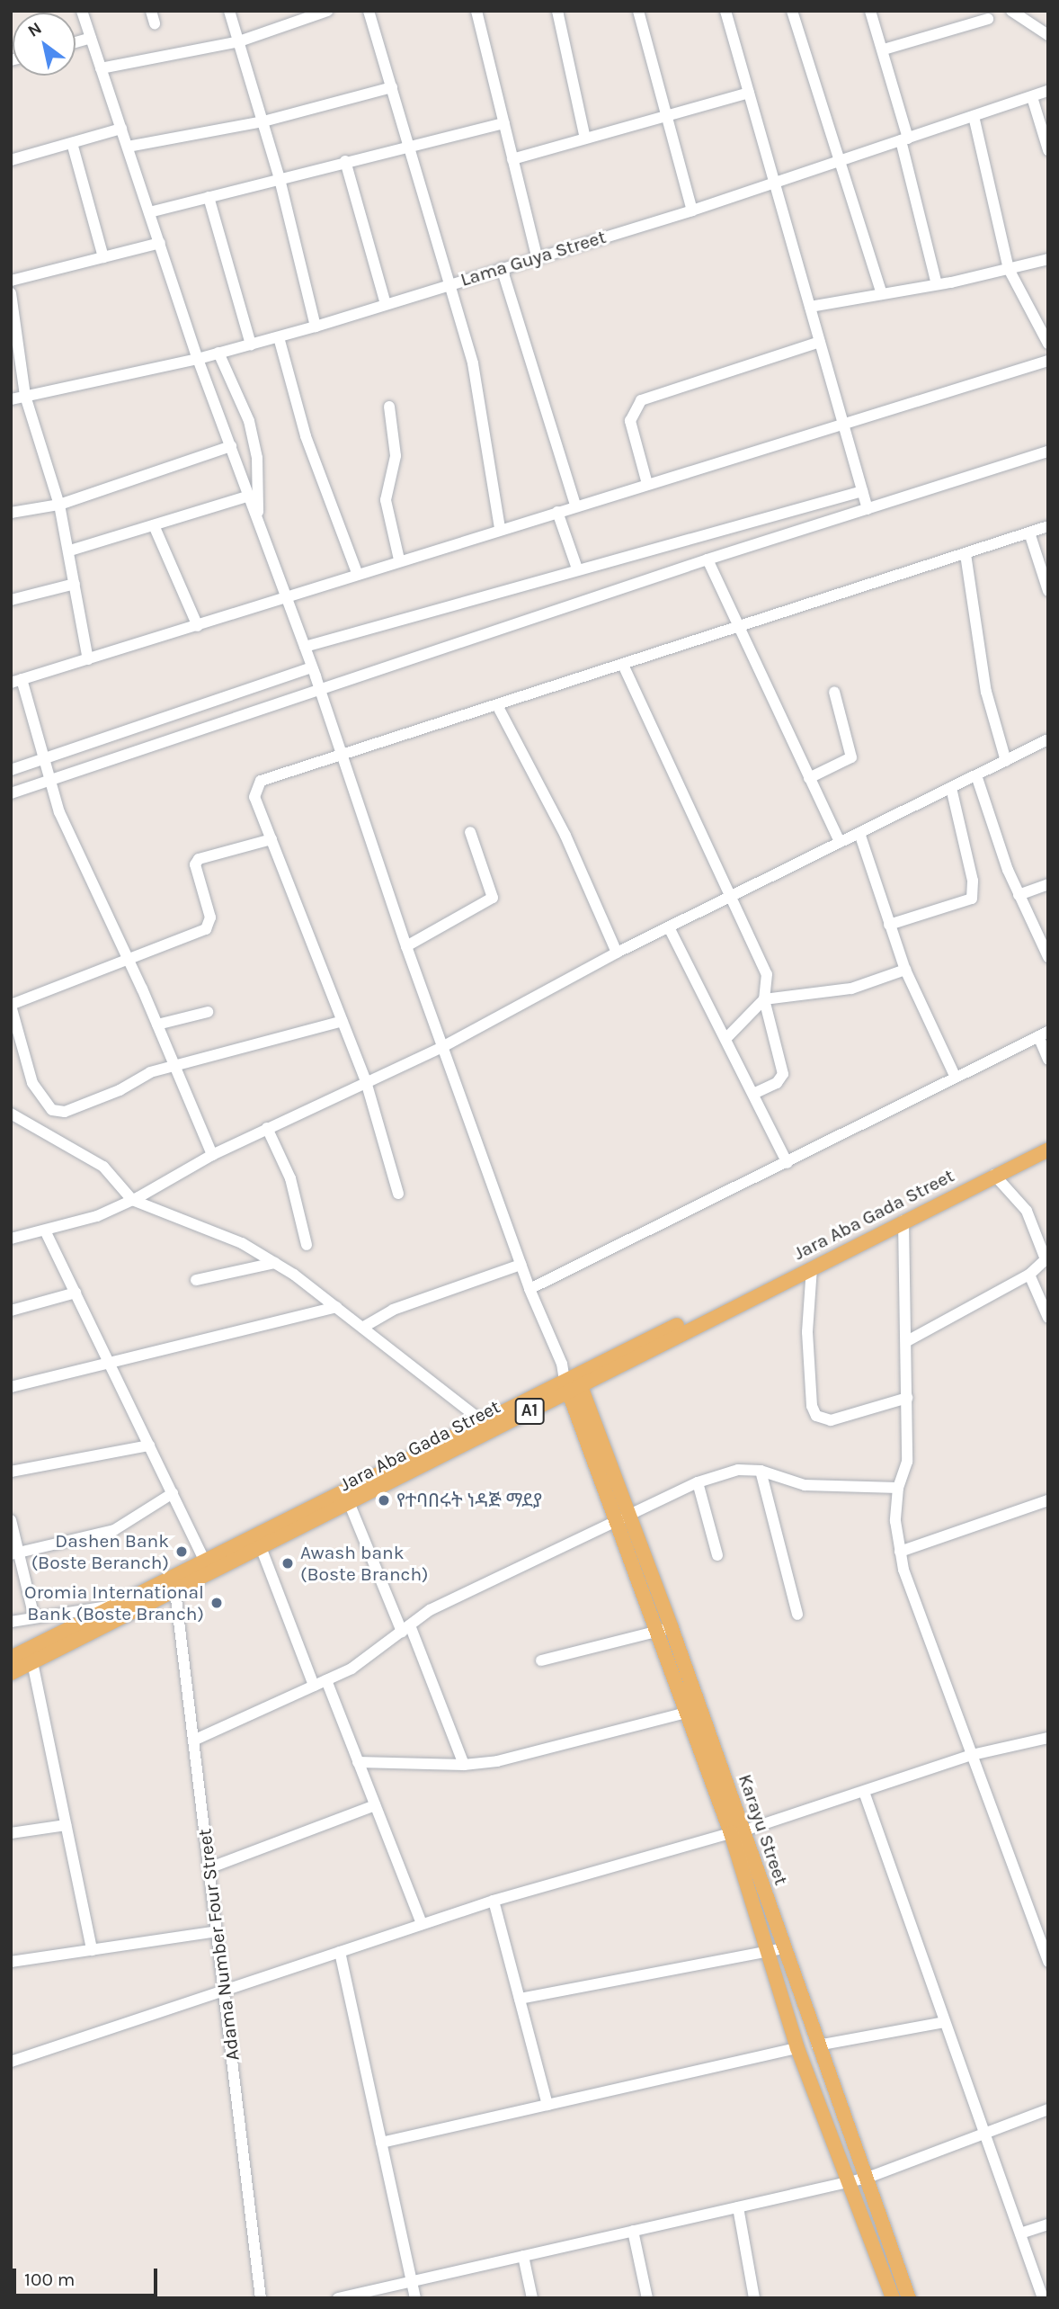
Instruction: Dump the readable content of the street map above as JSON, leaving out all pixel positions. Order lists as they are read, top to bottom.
{
  "streets": {
    "main road": ["Jara Aba Gada Street", "A1", "Karayu Street"],
    "street": ["Lama Guya Street", "Adama Number Four Street"]
  },
  "crossings": [
    ["Jara Aba Gada Street", "Karayu Street"],
    ["Jara Aba Gada Street", "Adama Number Four Street"]
  ],
  "places": [
    "የተባበሩት ነዳጅ ማደያ",
    "Dashen Bank (Boste Beranch)",
    "Awash bank (Boste Branch)",
    "Oromia International Bank (Boste Branch)"
  ],
  "scale_bar": "100 m",
  "north": "top left"
}
